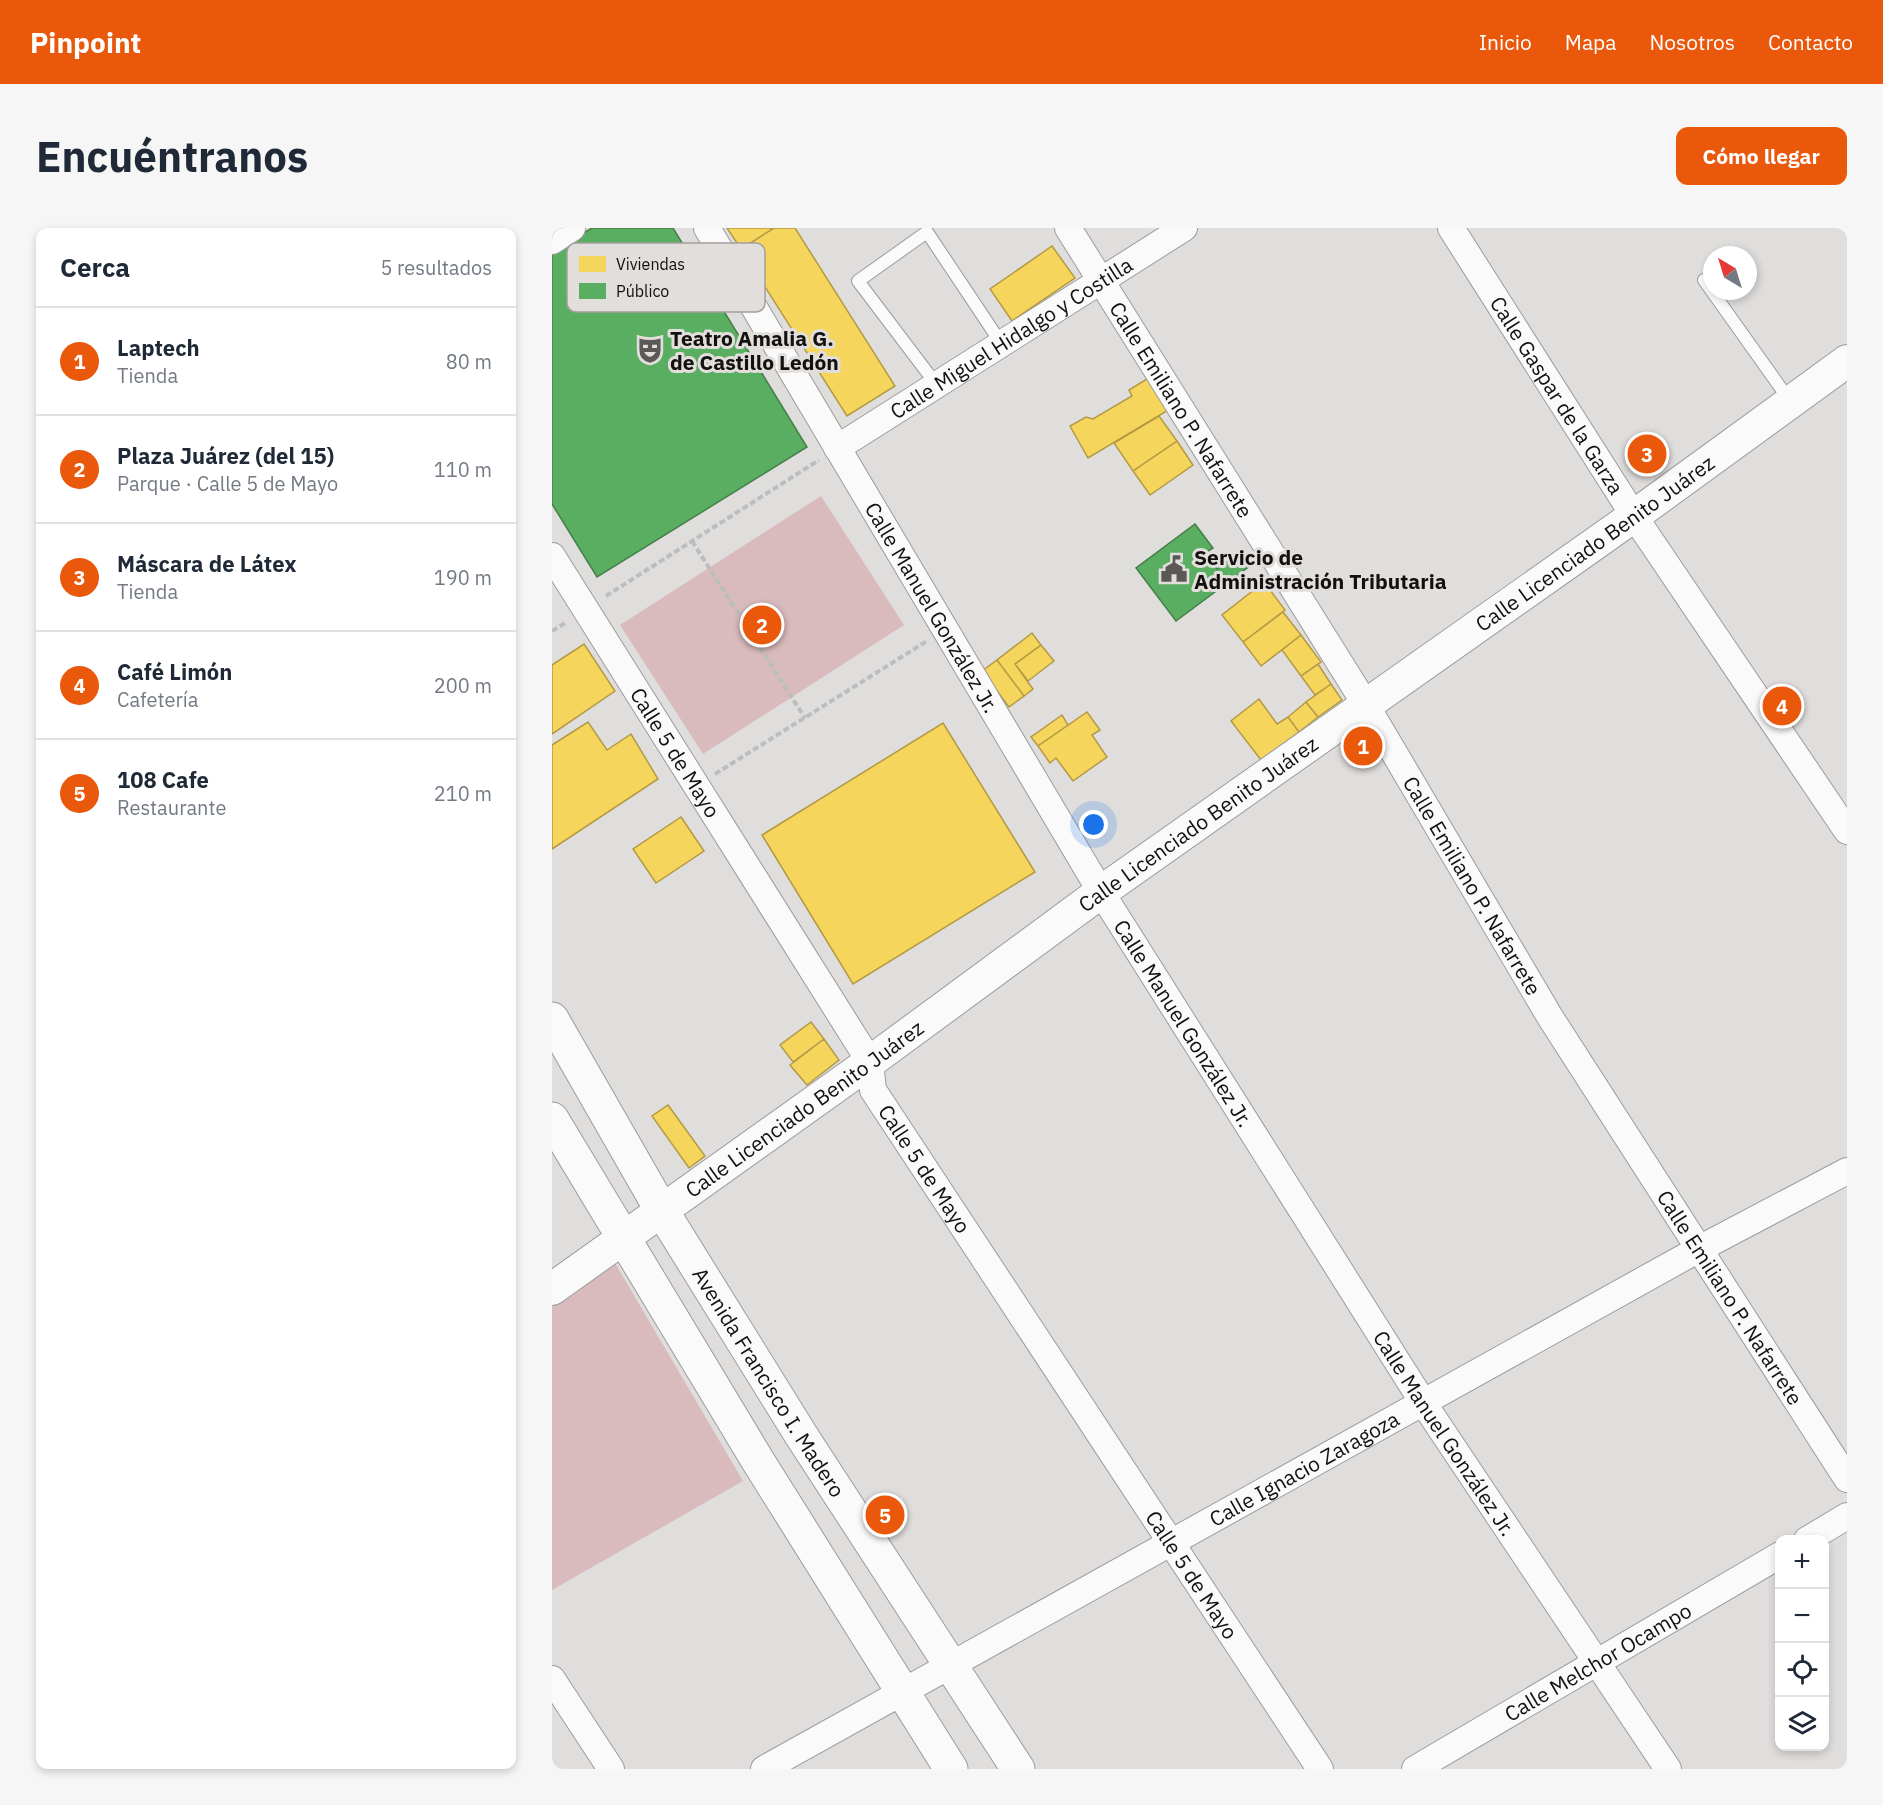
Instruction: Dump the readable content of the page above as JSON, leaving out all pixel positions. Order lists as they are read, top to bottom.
{
  "streets": {
    "main road": ["Avenida Francisco I. Madero"],
    "street": [
      "Calle Miguel Hidalgo y Costilla",
      "Calle Gaspar de la Garza",
      "Calle Emiliano P. Nafarrete",
      "Calle Licenciado Benito Juárez",
      "Calle Manuel González Jr.",
      "Calle 5 de Mayo",
      "Calle Ignacio Zaragoza",
      "Calle Melchor Ocampo"
    ]
  },
  "crossings": [
    ["Calle Miguel Hidalgo y Costilla", "Calle Emiliano P. Nafarrete"],
    ["Calle Miguel Hidalgo y Costilla", "Calle Manuel González Jr."],
    ["Calle Gaspar de la Garza", "Calle Licenciado Benito Juárez"],
    ["Calle Emiliano P. Nafarrete", "Calle Licenciado Benito Juárez"],
    ["Calle Emiliano P. Nafarrete", "Calle Ignacio Zaragoza"],
    ["Calle Licenciado Benito Juárez", "Calle Manuel González Jr."],
    ["Calle Licenciado Benito Juárez", "Calle 5 de Mayo"],
    ["Calle Licenciado Benito Juárez", "Avenida Francisco I. Madero"],
    ["Calle Manuel González Jr.", "Calle Ignacio Zaragoza"],
    ["Calle Manuel González Jr.", "Calle Melchor Ocampo"],
    ["Calle 5 de Mayo", "Calle Ignacio Zaragoza"],
    ["Avenida Francisco I. Madero", "Calle Ignacio Zaragoza"]
  ],
  "places": {
    "theatre": ["Teatro Amalia G. de Castillo Ledón"],
    "public building": ["Servicio de Administración Tributaria"]
  },
  "legend": ["Viviendas", "Público"],
  "north": "top left",
  "page": {
    "header": "Pinpoint",
    "nav": [
      "Inicio",
      "Mapa",
      "Nosotros",
      "Contacto"
    ],
    "buttons": "Cómo llegar",
    "title": "Encuéntranos",
    "heading": ["Cerca", "5 resultados"],
    "list": [
      {
        "mark": "1",
        "name": "Laptech",
        "note": "Tienda",
        "value": "80 m"
      },
      {
        "mark": "2",
        "name": "Plaza Juárez (del 15)",
        "note": "Parque · Calle 5 de Mayo",
        "value": "110 m"
      },
      {
        "mark": "3",
        "name": "Máscara de Látex",
        "note": "Tienda",
        "value": "190 m"
      },
      {
        "mark": "4",
        "name": "Café Limón",
        "note": "Cafetería",
        "value": "200 m"
      },
      {
        "mark": "5",
        "name": "108 Cafe",
        "note": "Restaurante",
        "value": "210 m"
      }
    ],
    "pins": [
      "3",
      "2",
      "4",
      "1",
      "5"
    ],
    "map_buttons": ["+", "−"]
  }
}
